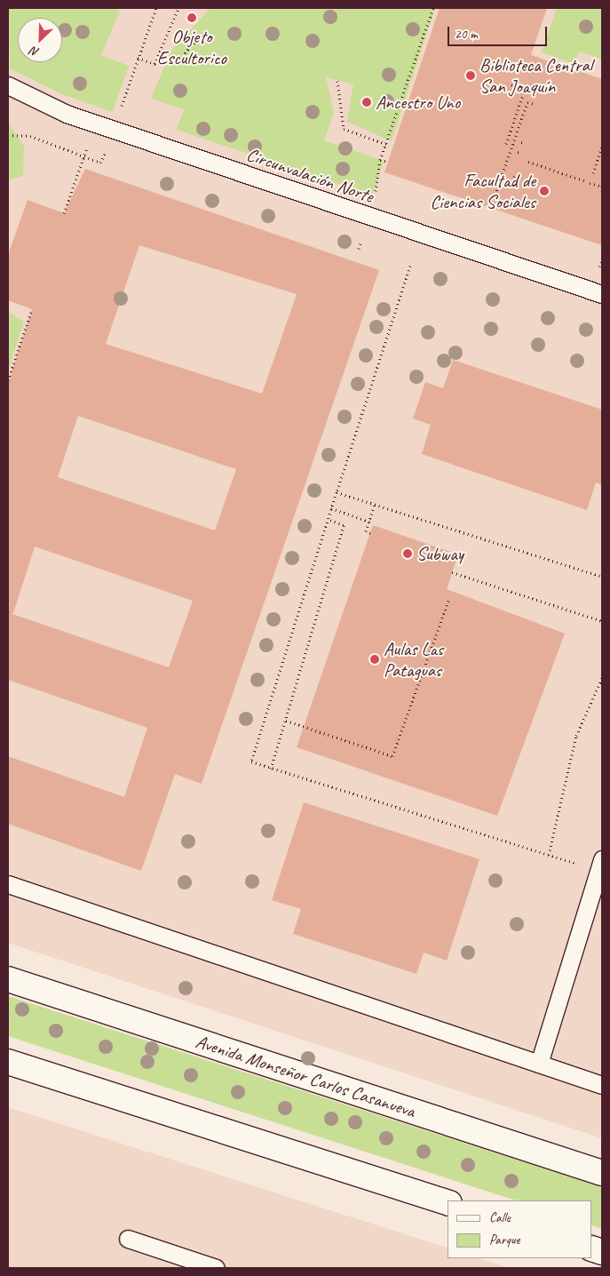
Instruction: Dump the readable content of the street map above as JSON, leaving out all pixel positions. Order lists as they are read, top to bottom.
{
  "streets": {
    "main road": ["Avenida Monseñor Carlos Casanueva"],
    "lane": ["Circunvalación Norte"]
  },
  "places": [
    "Objeto Escultorico",
    "Biblioteca Central San Joaquín",
    "Ancestro Uno",
    "Facultad de Ciencias Sociales",
    "Subway",
    "Aulas Las Pataguas"
  ],
  "legend": ["Calle", "Parque"],
  "scale_bar": "20 m",
  "north": "bottom left"
}
